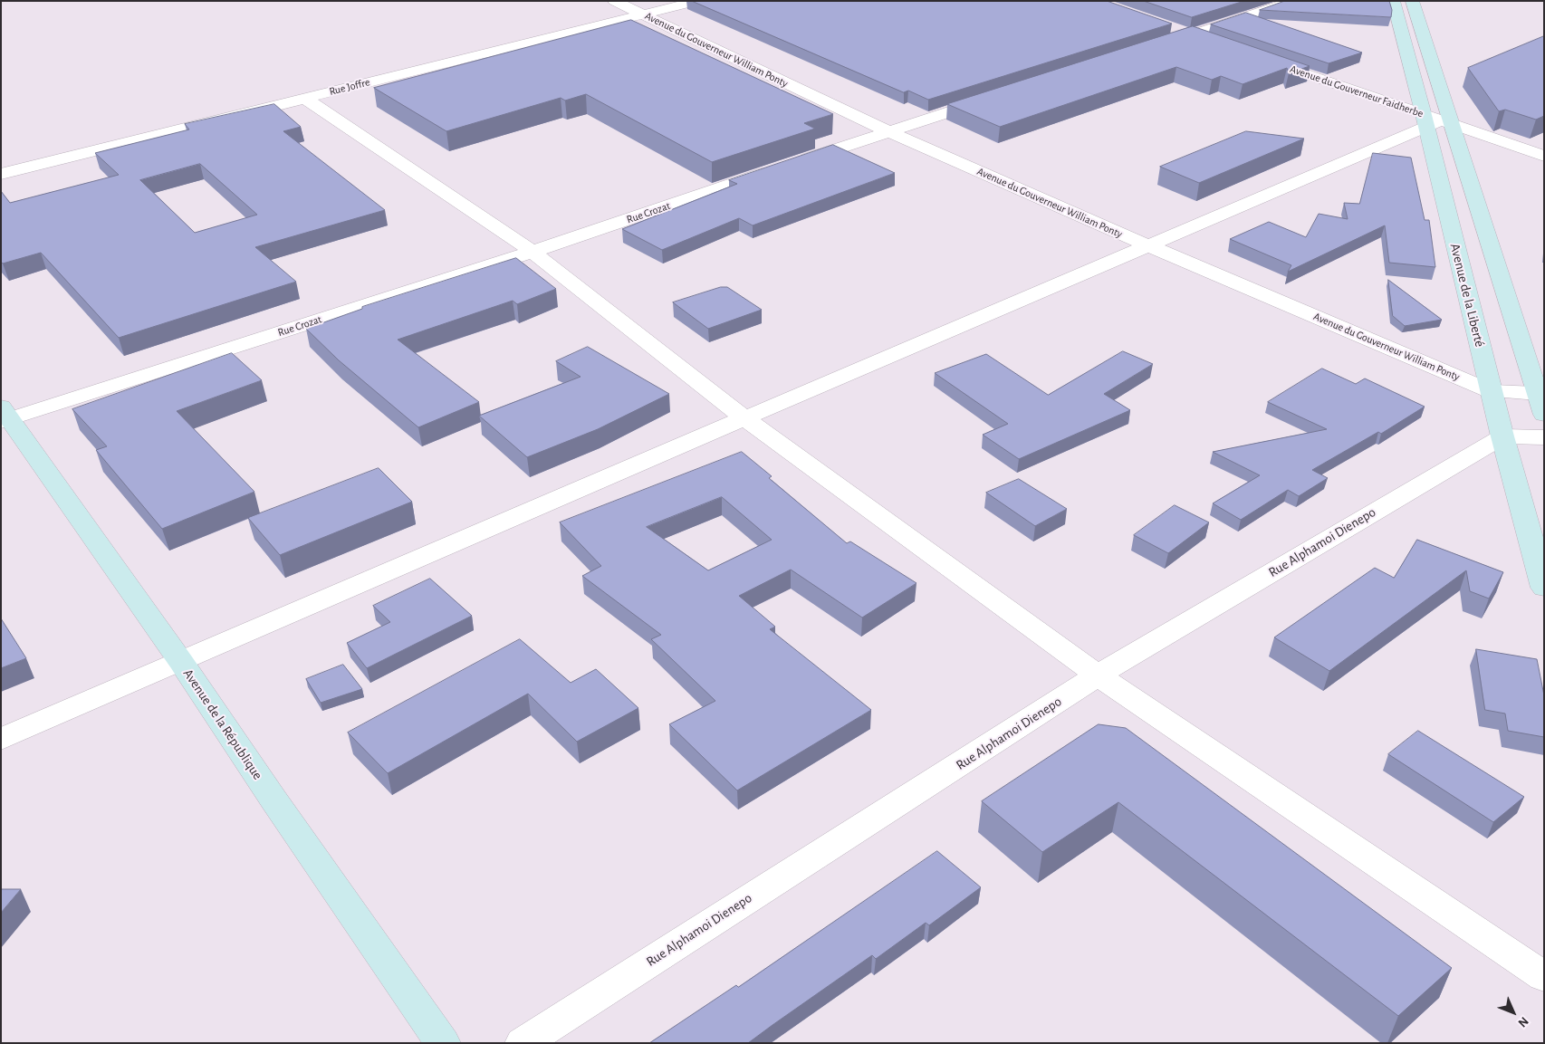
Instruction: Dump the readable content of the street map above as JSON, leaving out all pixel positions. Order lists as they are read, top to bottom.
{
  "streets": {
    "main road": ["Avenue de la Liberté", "Avenue de la République"],
    "street": [
      "Avenue du Gouverneur William Ponty",
      "Rue Joffre",
      "Avenue du Gouverneur Faidherbe",
      "Rue Crozat",
      "Rue Alphamoi Dienepo"
    ]
  },
  "crossings": [
    ["Avenue du Gouverneur William Ponty", "Rue Joffre"],
    ["Avenue du Gouverneur William Ponty", "Rue Crozat"],
    ["Avenue du Gouverneur William Ponty", "Avenue de la Liberté"],
    ["Avenue du Gouverneur Faidherbe", "Avenue de la Liberté"],
    ["Rue Crozat", "Avenue de la République"],
    ["Avenue de la Liberté", "Rue Alphamoi Dienepo"]
  ],
  "north": "bottom right"
}
